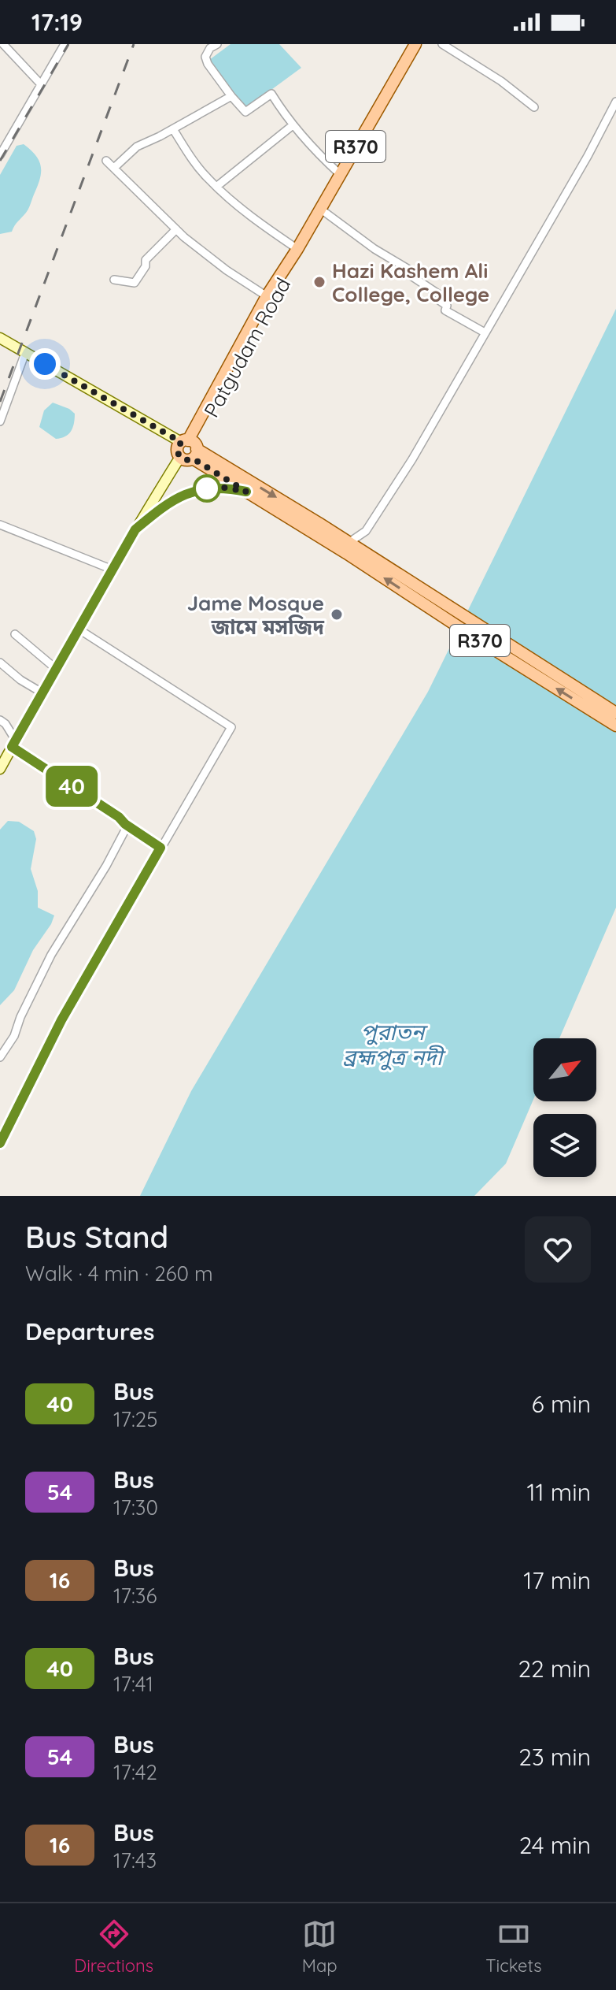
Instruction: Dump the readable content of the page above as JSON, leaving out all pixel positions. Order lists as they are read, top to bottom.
{
  "streets": {
    "main road": ["R370", "Patgudam Road"]
  },
  "crossings": [
    ["R370", "Patgudam Road"]
  ],
  "water": ["পুরাতন ব্রহ্মপুত্র নদী"],
  "places": ["Hazi Kashem Ali College, College", "Jame Mosque জামে মসজিদ"],
  "lines": ["bus line 40"],
  "north": "top right",
  "page": {
    "status": "17:19",
    "on_map": "40",
    "heading": [
      ["Bus Stand", "Walk · 4 min · 260 m"],
      "Departures"
    ],
    "list": [
      {
        "mark": "40",
        "name": "Bus",
        "note": "17:25",
        "value": "6 min"
      },
      {
        "mark": "54",
        "name": "Bus",
        "note": "17:30",
        "value": "11 min"
      },
      {
        "mark": "16",
        "name": "Bus",
        "note": "17:36",
        "value": "17 min"
      },
      {
        "mark": "40",
        "name": "Bus",
        "note": "17:41",
        "value": "22 min"
      },
      {
        "mark": "54",
        "name": "Bus",
        "note": "17:42",
        "value": "23 min"
      },
      {
        "mark": "16",
        "name": "Bus",
        "note": "17:43",
        "value": "24 min"
      }
    ],
    "tabs": ["Directions", "Map", "Tickets"]
  }
}
